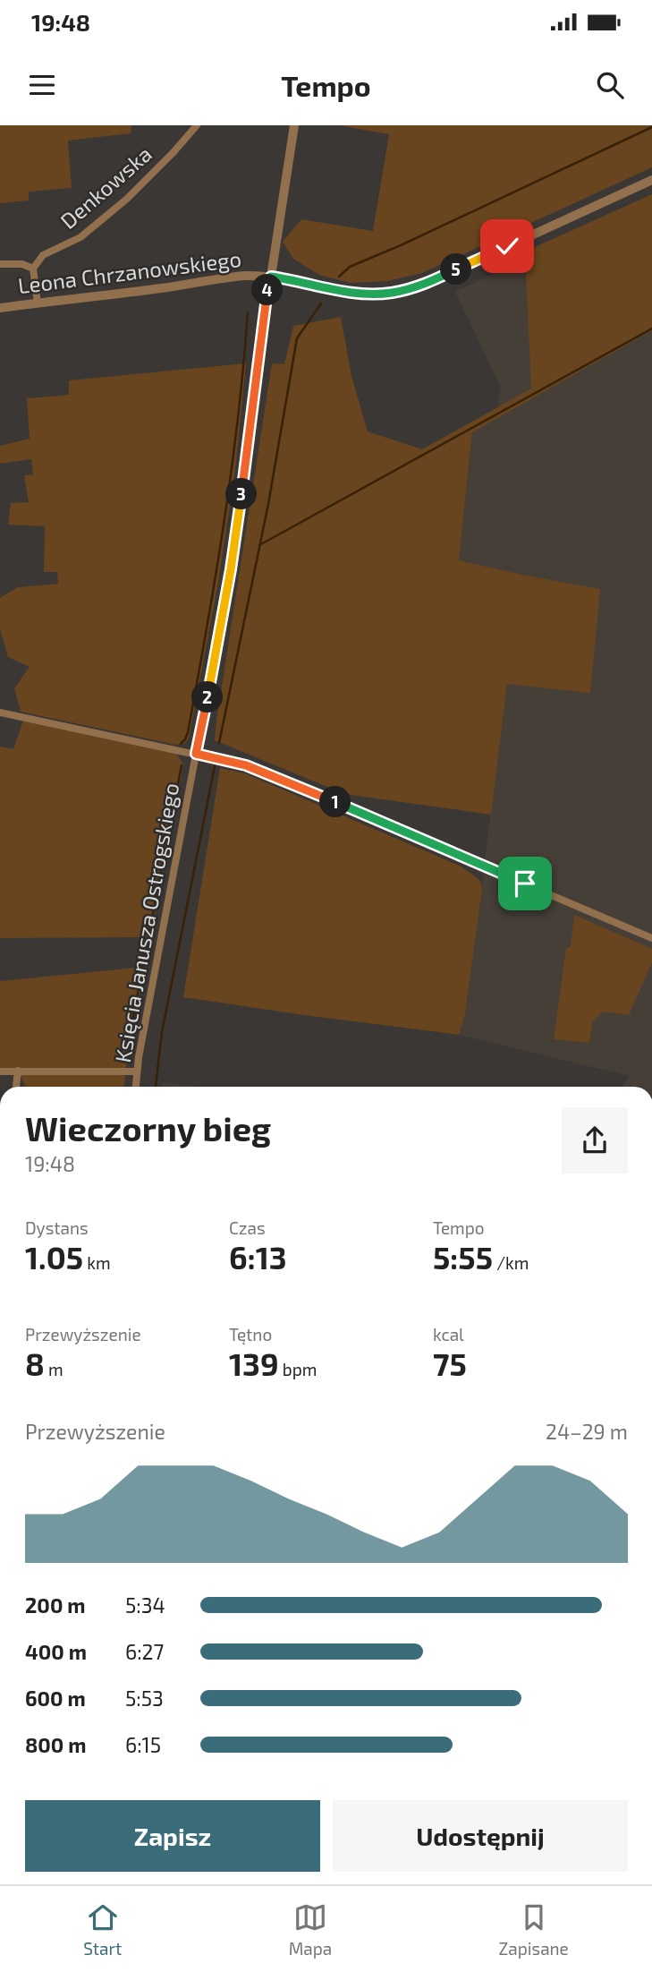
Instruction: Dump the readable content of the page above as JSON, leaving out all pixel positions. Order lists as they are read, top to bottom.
{
  "streets": {
    "street": ["Denkowska", "Leona Chrzanowskiego", "Księcia Janusza Ostrogskiego"]
  },
  "crossings": [
    ["Leona Chrzanowskiego", "Księcia Janusza Ostrogskiego"]
  ],
  "page": {
    "status": "19:48",
    "header": "Tempo",
    "pins": [
      "5",
      "4",
      "3",
      "2",
      "1"
    ],
    "heading": ["Wieczorny bieg", "19:48"],
    "stats": [
      ["Dystans", "1.05 km"],
      ["Czas", "6:13"],
      ["Tempo", "5:55 /km"],
      ["Przewyższenie", "8 m"],
      ["Tętno", "139 bpm"],
      ["kcal", "75"]
    ],
    "chart": ["Przewyższenie", "24–29 m"],
    "list": [
      {
        "name": "200 m",
        "note": "5:34"
      },
      {
        "name": "400 m",
        "note": "6:27"
      },
      {
        "name": "600 m",
        "note": "5:53"
      },
      {
        "name": "800 m",
        "note": "6:15"
      }
    ],
    "buttons": ["Zapisz", "Udostępnij"],
    "tabs": ["Start", "Mapa", "Zapisane"]
  }
}
